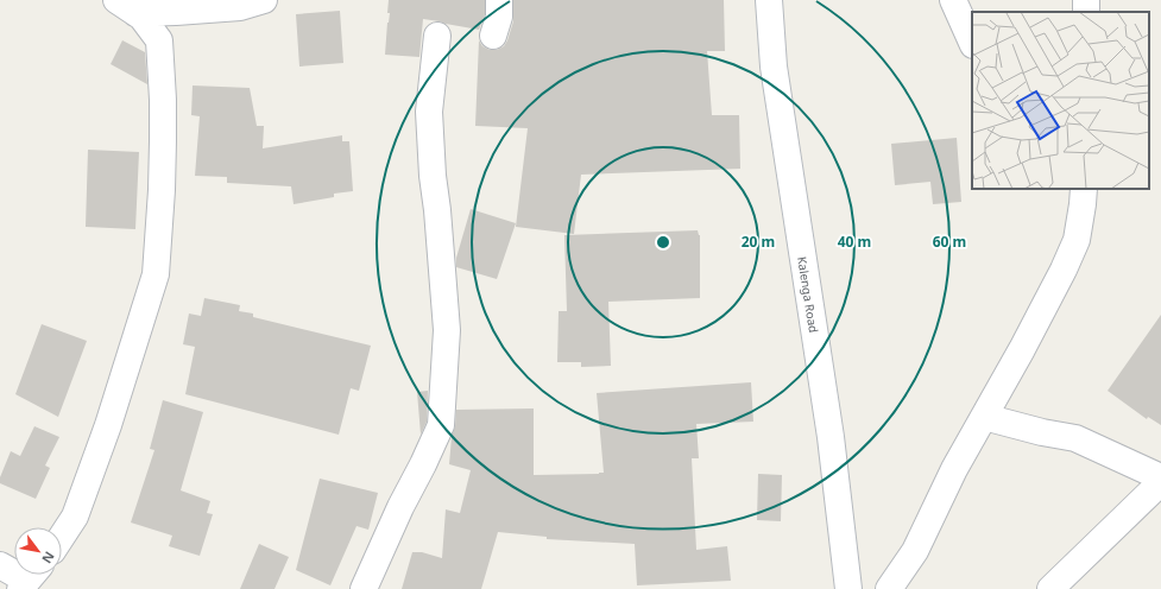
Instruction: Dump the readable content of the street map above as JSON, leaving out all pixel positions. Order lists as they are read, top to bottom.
{
  "streets": {
    "street": ["Kalenga Road"]
  },
  "north": "bottom right",
  "rings": ["20 m", "40 m", "60 m"]
}
